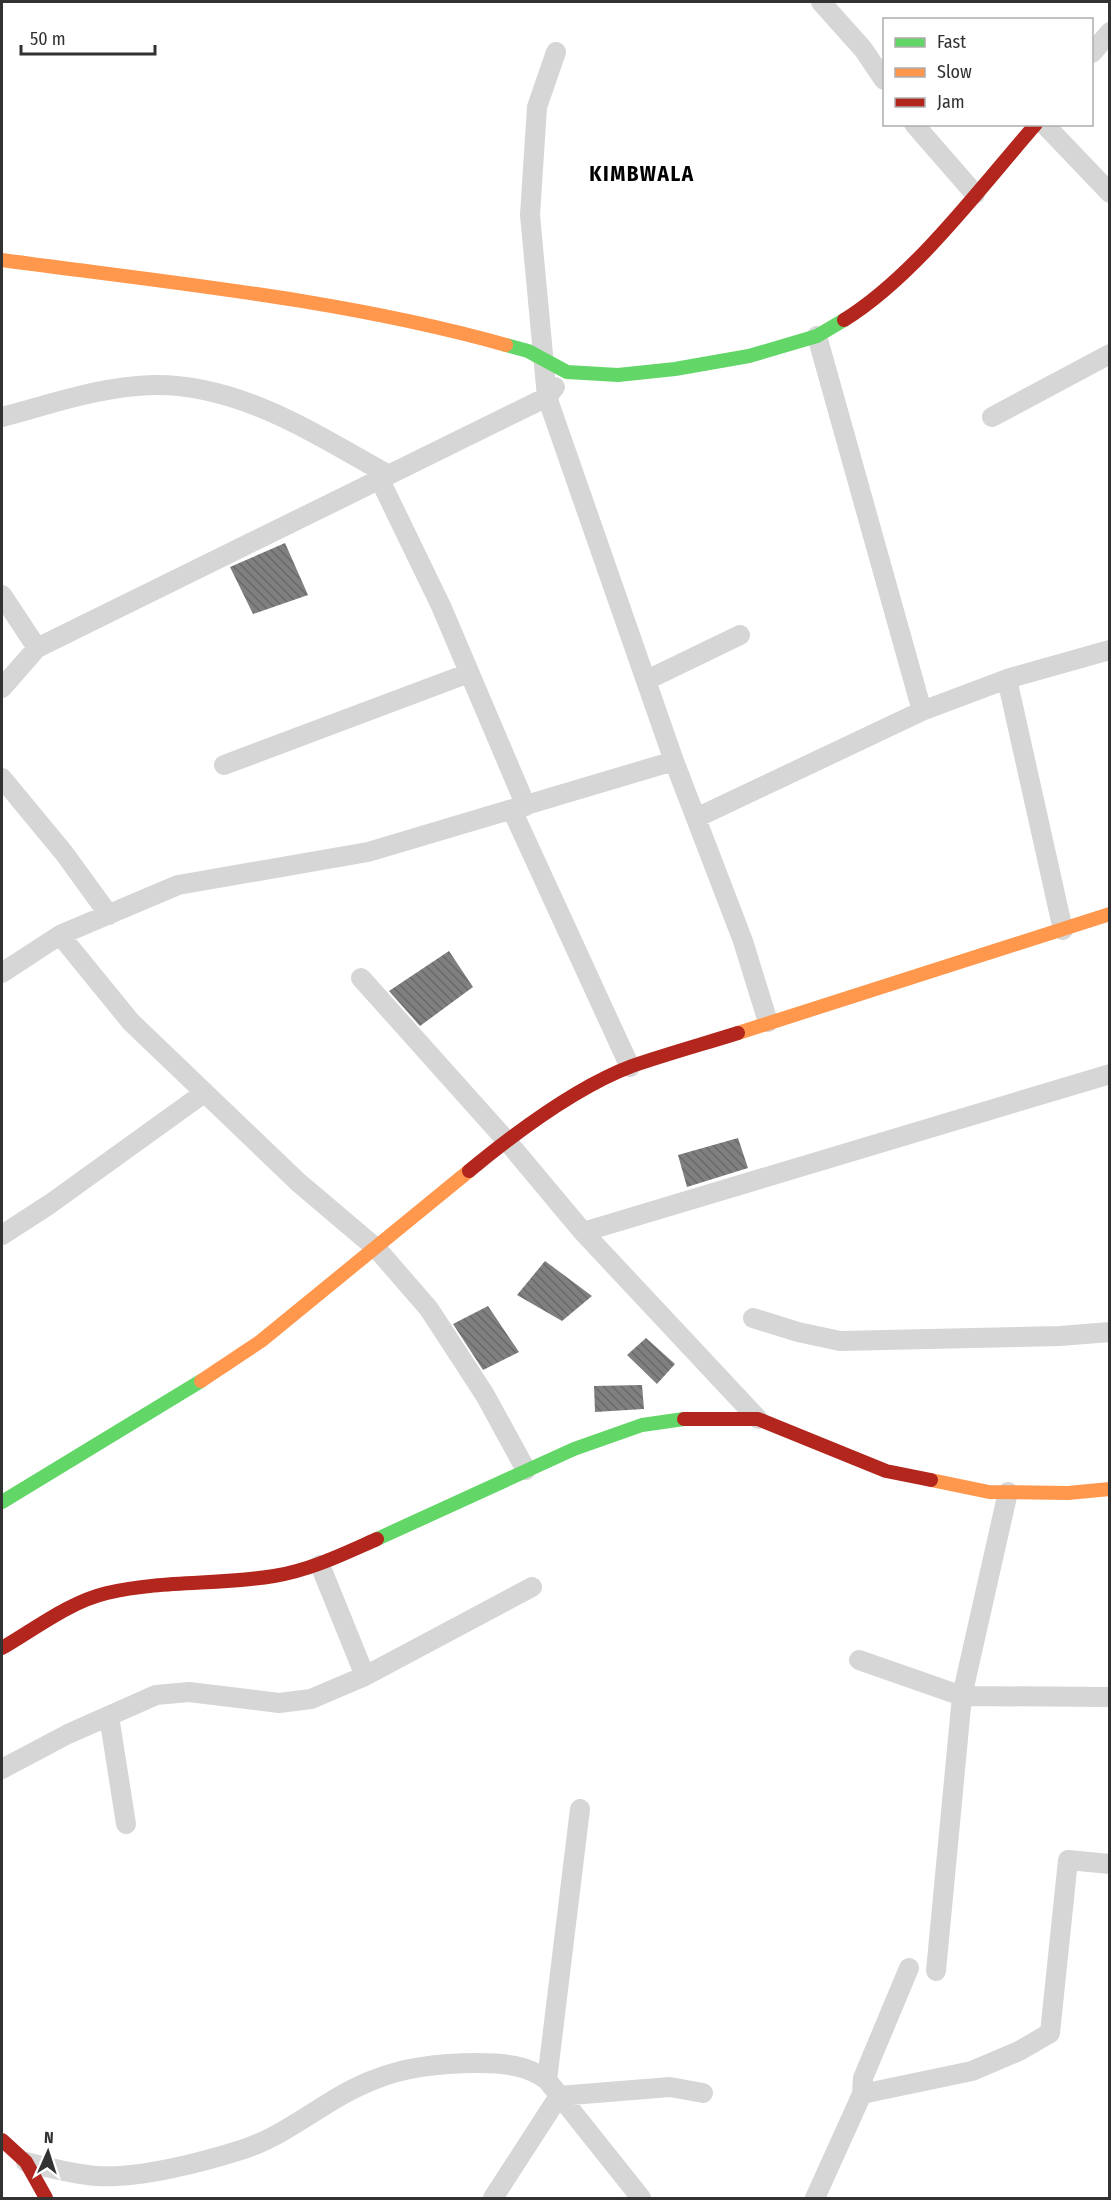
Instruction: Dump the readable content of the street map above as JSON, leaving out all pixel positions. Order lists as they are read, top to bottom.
{
  "districts": ["KIMBWALA"],
  "legend": ["Fast", "Slow", "Jam"],
  "scale_bar": "50 m",
  "north": "top"
}
